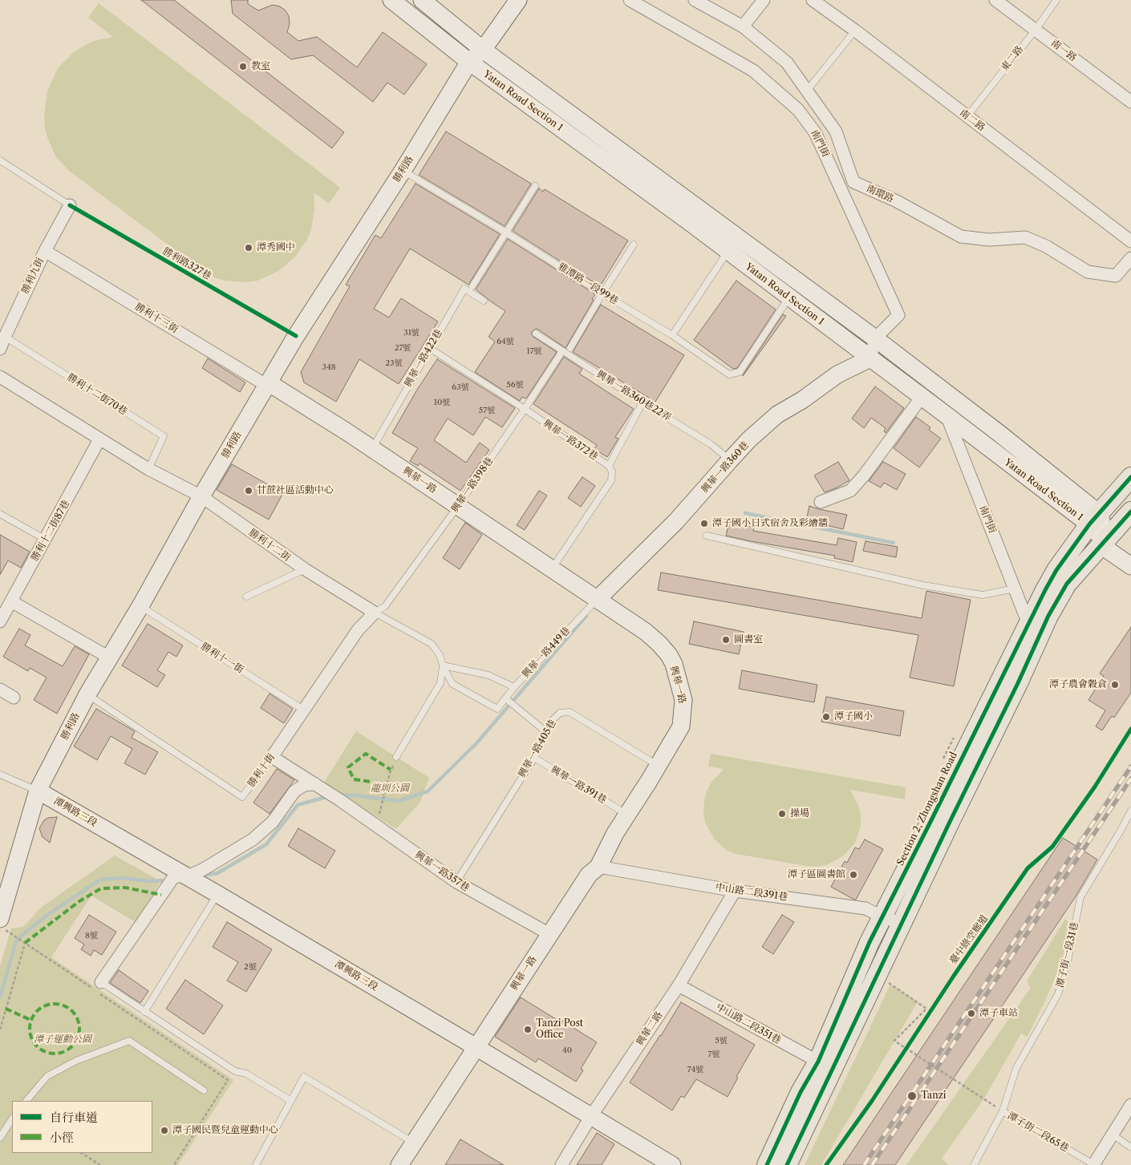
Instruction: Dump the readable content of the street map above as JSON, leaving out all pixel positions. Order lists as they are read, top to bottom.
{
  "streets": {
    "main road": ["Section 2, Zhongshan Road"],
    "street": [
      "南一路",
      "Yatan Road Section 1",
      "南二路",
      "南門街",
      "勝利路",
      "南環路",
      "勝利九街",
      "勝利十三街",
      "興華一路360巷",
      "興華一路",
      "勝利十二街87巷",
      "勝利十二街",
      "勝利十街",
      "潭興路三段",
      "興華一路357巷",
      "中山路二段391巷",
      "中山路二段351巷",
      "興華二路"
    ],
    "lane": [
      "東二路",
      "雅潭路一段99巷",
      "興華一路422巷",
      "勝利十二街70巷",
      "興華一路360巷22弄",
      "興華一路372巷",
      "興華一路398巷",
      "興華一路449巷",
      "勝利十一街",
      "興華一路405巷",
      "興華一路391巷",
      "潭子街一段31巷",
      "潭子街二段65巷"
    ],
    "cycle path": ["勝利路327巷", "臺中綠空廊道"]
  },
  "crossings": [
    ["南一路", "東二路"],
    ["東二路", "南二路"],
    ["Yatan Road Section 1", "南門街"],
    ["Yatan Road Section 1", "勝利路"],
    ["Yatan Road Section 1", "雅潭路一段99巷"],
    ["Yatan Road Section 1", "興華一路360巷"],
    ["Yatan Road Section 1", "Section 2, Zhongshan Road"],
    ["南門街", "Section 2, Zhongshan Road"],
    ["勝利路", "雅潭路一段99巷"],
    ["勝利路", "勝利十三街"],
    ["勝利路", "興華一路"],
    ["勝利路", "勝利十二街"],
    ["勝利路", "勝利十一街"],
    ["勝利路", "勝利十街"],
    ["勝利路", "潭興路三段"],
    ["勝利九街", "勝利十三街"],
    ["勝利九街", "勝利十二街70巷"],
    ["勝利十三街", "興華一路"],
    ["興華一路422巷", "興華一路372巷"],
    ["興華一路422巷", "興華一路"],
    ["勝利十二街70巷", "勝利十二街"],
    ["興華一路360巷22弄", "興華一路360巷"],
    ["興華一路360巷22弄", "興華一路398巷"],
    ["興華一路372巷", "興華一路"],
    ["興華一路372巷", "興華一路398巷"],
    ["興華一路360巷", "興華一路"],
    ["興華一路360巷", "興華一路449巷"],
    ["興華一路", "興華一路398巷"],
    ["興華一路", "興華一路449巷"],
    ["興華一路", "興華一路405巷"],
    ["興華一路", "潭興路三段"],
    ["興華一路", "興華一路357巷"],
    ["興華一路", "中山路二段391巷"],
    ["興華一路398巷", "勝利十二街"],
    ["興華一路398巷", "勝利十街"],
    ["勝利十二街87巷", "勝利十二街"],
    ["勝利十二街", "興華一路449巷"],
    ["勝利十二街", "勝利十街"],
    ["勝利十一街", "勝利十街"],
    ["興華一路405巷", "興華一路391巷"],
    ["興華一路405巷", "興華一路357巷"],
    ["Section 2, Zhongshan Road", "中山路二段391巷"],
    ["Section 2, Zhongshan Road", "中山路二段351巷"],
    ["潭興路三段", "興華二路"],
    ["中山路二段391巷", "興華二路"],
    ["潭子街一段31巷", "潭子街二段65巷"],
    ["中山路二段351巷", "興華二路"]
  ],
  "parks": ["龍圳公園", "潭子運動公園"],
  "places": [
    "教室",
    "潭秀國中",
    "甘蔗社區活動中心",
    "潭子國小日式宿舍及彩繪牆",
    "圖書室",
    "潭子農會穀倉",
    "潭子國小",
    "操場",
    "潭子區圖書館",
    "潭子車站",
    "Tanzi Post Office",
    "Tanzi",
    "潭子國民暨兒童運動中心"
  ],
  "house_numbers": [
    "31號",
    "64號",
    "27號",
    "17號",
    "23號",
    "348",
    "56號",
    "63號",
    "10號",
    "57號",
    "8號",
    "2號",
    "5號",
    "40",
    "7號",
    "74號"
  ],
  "legend": ["自行車道", "小徑"]
}
